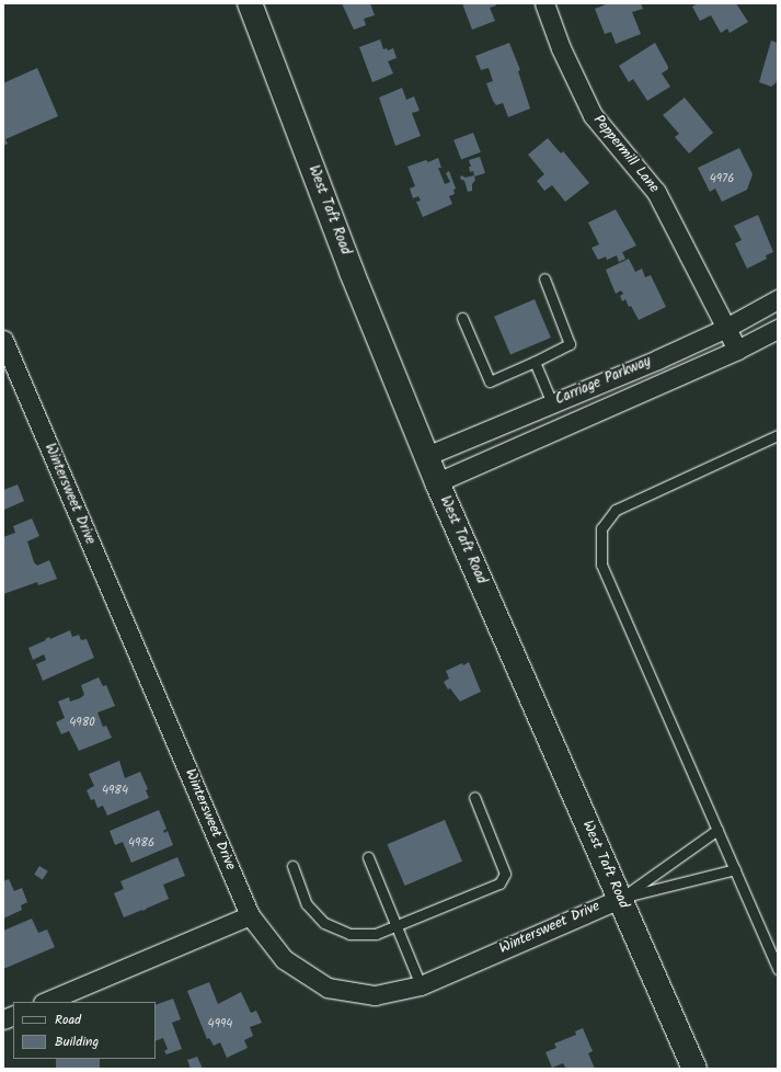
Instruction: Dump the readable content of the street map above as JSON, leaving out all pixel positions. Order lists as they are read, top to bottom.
{
  "streets": {
    "main road": ["West Taft Road"],
    "street": ["Peppermill Lane", "Carriage Parkway", "Wintersweet Drive"]
  },
  "crossings": [
    ["Peppermill Lane", "Carriage Parkway"],
    ["West Taft Road", "Carriage Parkway"],
    ["West Taft Road", "Wintersweet Drive"]
  ],
  "house_numbers": [
    "4976",
    "4980",
    "4984",
    "4986",
    "4994"
  ],
  "legend": ["Road", "Building"]
}
